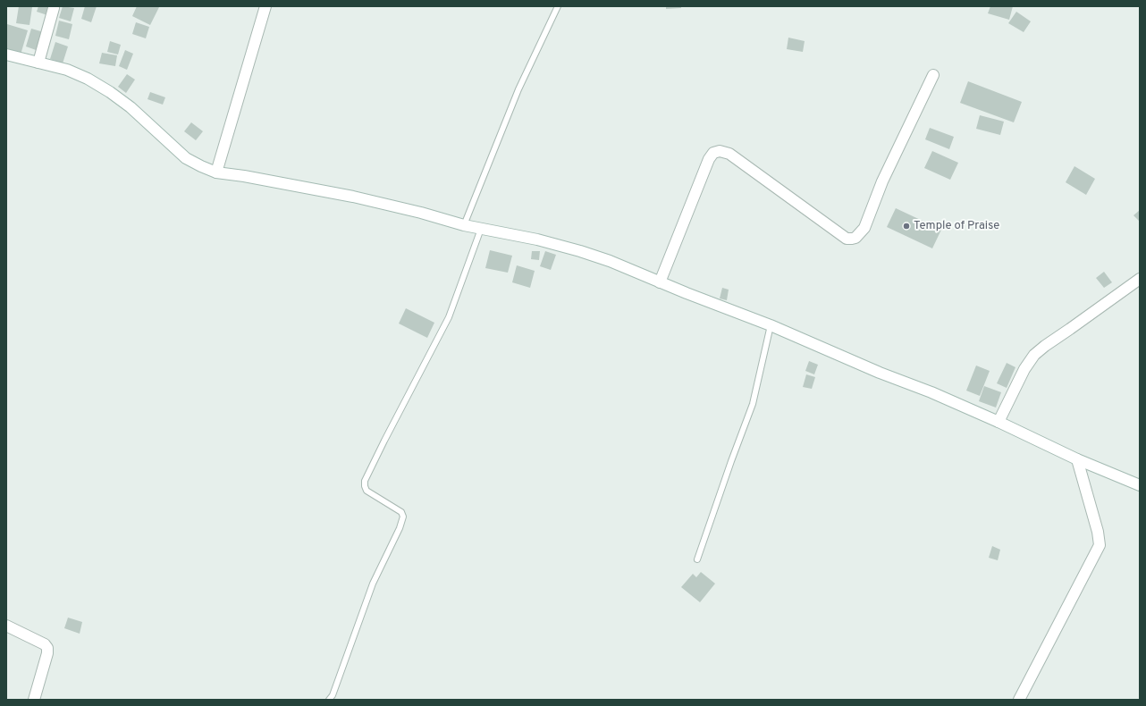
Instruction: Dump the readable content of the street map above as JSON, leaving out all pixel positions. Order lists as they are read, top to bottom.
{
  "places": ["Temple of Praise"]
}
